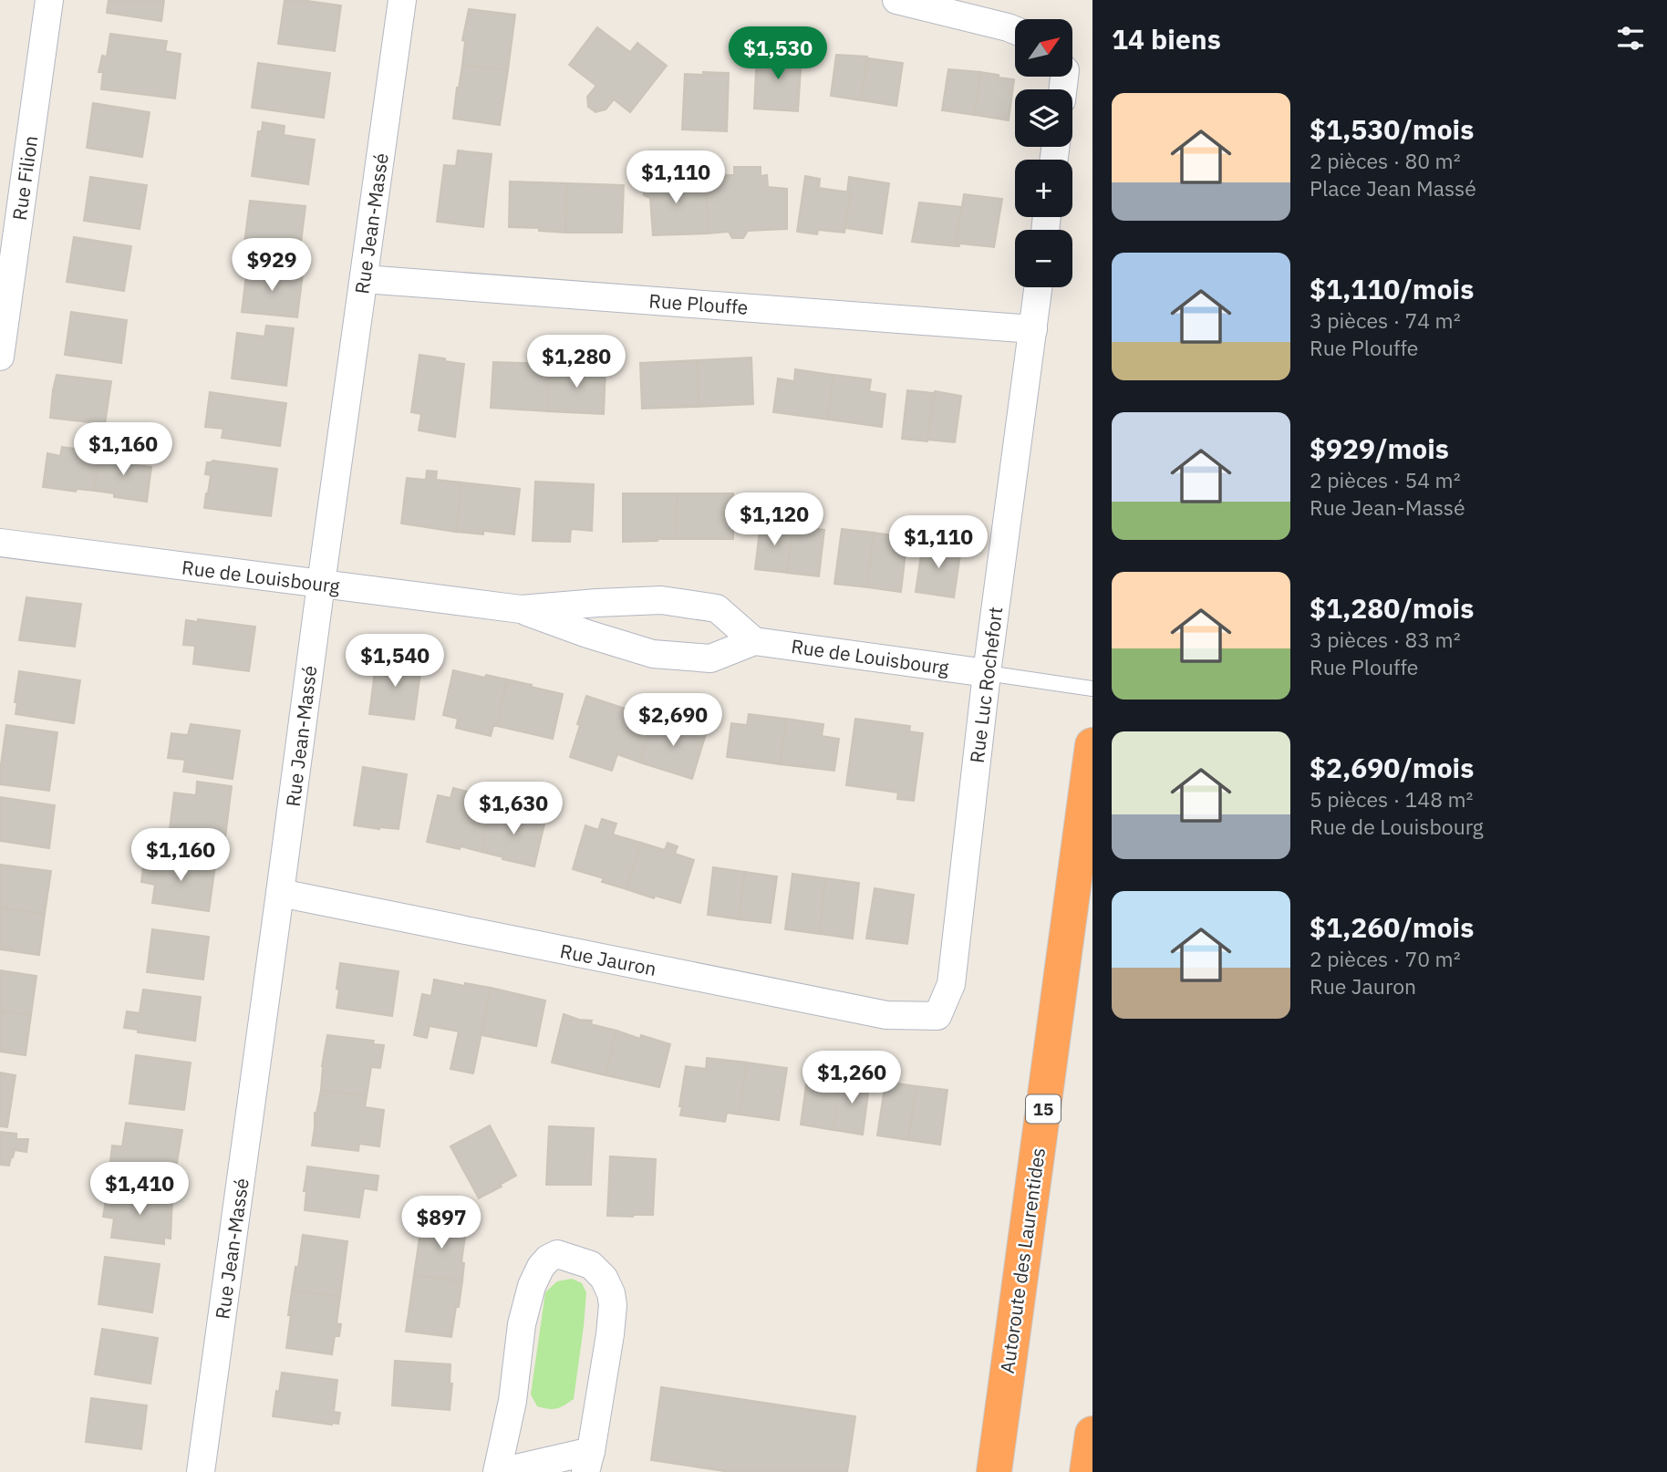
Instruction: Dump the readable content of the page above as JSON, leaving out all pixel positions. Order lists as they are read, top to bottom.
{
  "streets": {
    "highway": ["15", "Autoroute des Laurentides"],
    "street": [
      "Rue Filion",
      "Rue Jean-Massé",
      "Rue Plouffe",
      "Rue de Louisbourg",
      "Rue Luc Rochefort",
      "Rue Jauron"
    ]
  },
  "crossings": [
    ["Rue Jean-Massé", "Rue Plouffe"],
    ["Rue Jean-Massé", "Rue de Louisbourg"],
    ["Rue Jean-Massé", "Rue Jauron"],
    ["Rue Plouffe", "Rue Luc Rochefort"],
    ["Rue de Louisbourg", "Rue Luc Rochefort"],
    ["Rue Luc Rochefort", "Rue Jauron"]
  ],
  "north": "top right",
  "page": {
    "heading": "14 biens",
    "map_buttons": ["+", "−"],
    "price": [
      "$1,530",
      "$1,110",
      "$929",
      "$1,280",
      "$1,160",
      "$1,120",
      "$1,110",
      "$1,540",
      "$2,690",
      "$1,630",
      "$1,160",
      "$1,260",
      "$1,410",
      "$897"
    ],
    "list": [
      {
        "name": "$1,530/mois",
        "note": "2 pièces · 80 m² · Place Jean Massé"
      },
      {
        "name": "$1,110/mois",
        "note": "3 pièces · 74 m² · Rue Plouffe"
      },
      {
        "name": "$929/mois",
        "note": "2 pièces · 54 m² · Rue Jean-Massé"
      },
      {
        "name": "$1,280/mois",
        "note": "3 pièces · 83 m² · Rue Plouffe"
      },
      {
        "name": "$2,690/mois",
        "note": "5 pièces · 148 m² · Rue de Louisbourg"
      },
      {
        "name": "$1,260/mois",
        "note": "2 pièces · 70 m² · Rue Jauron"
      }
    ]
  }
}
